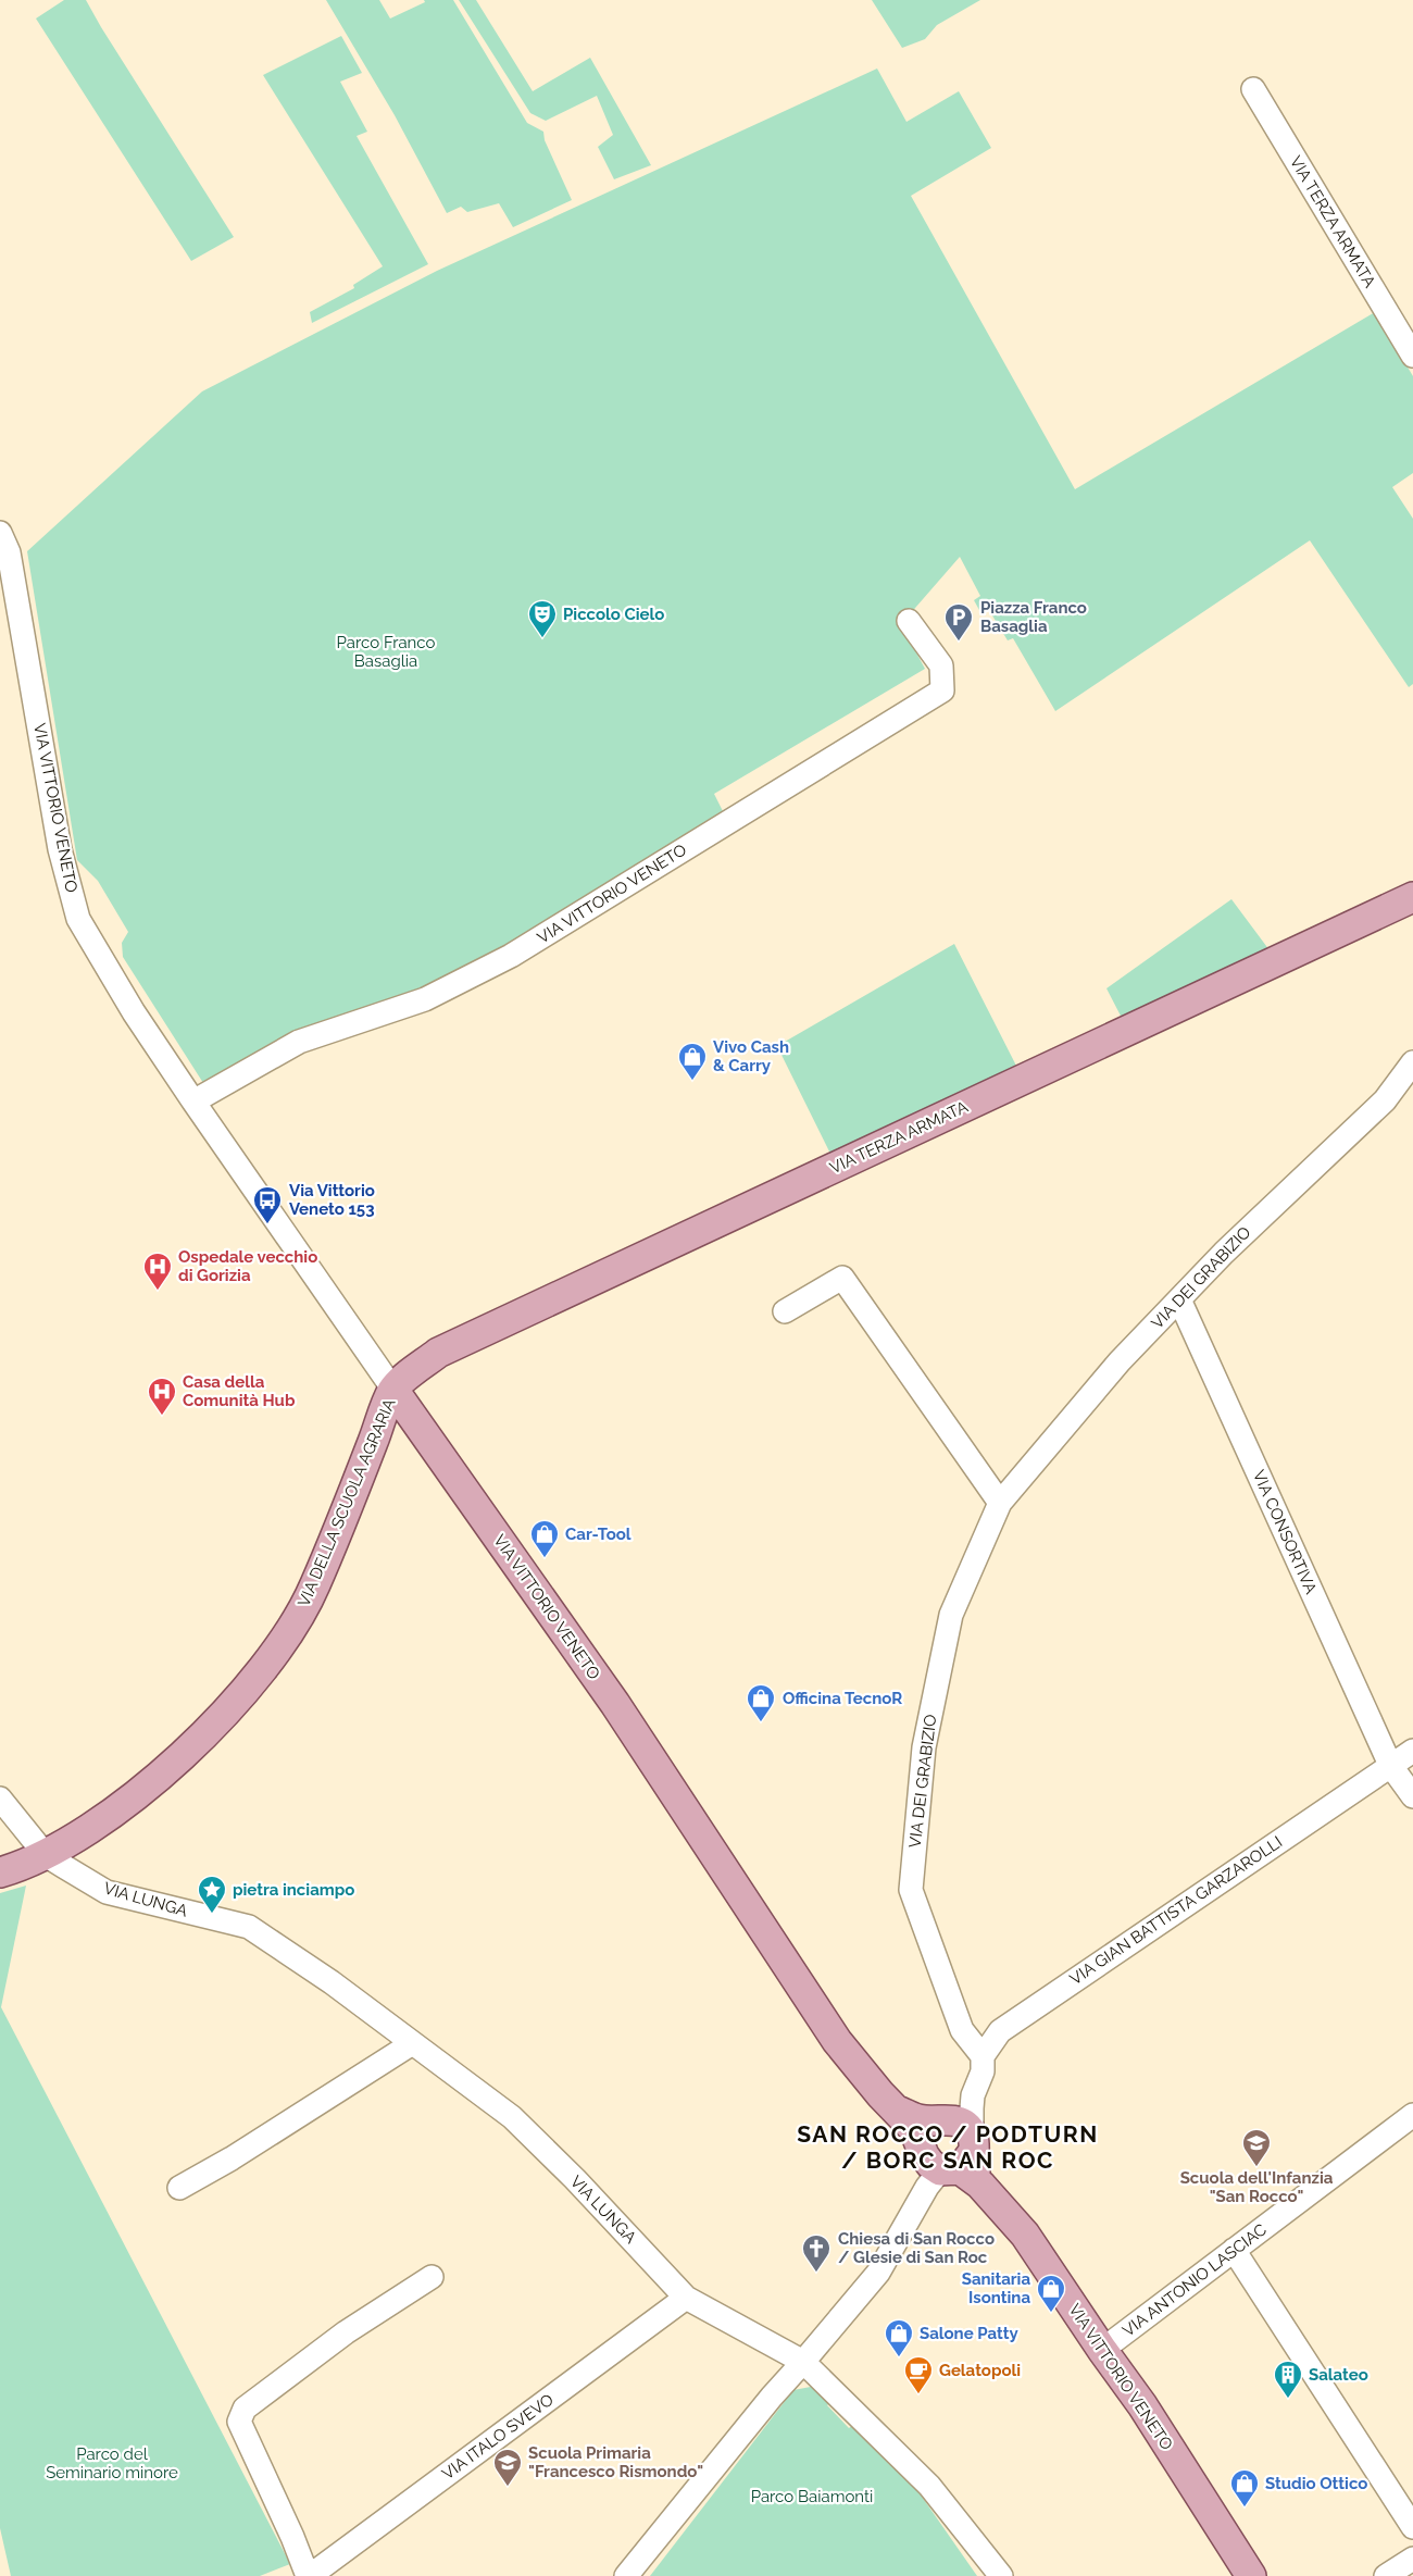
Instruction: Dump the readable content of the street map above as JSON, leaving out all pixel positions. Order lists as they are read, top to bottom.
{
  "streets": {
    "main road": ["VIA TERZA ARMATA", "VIA VITTORIO VENETO", "VIA DELLA SCUOLA AGRARIA"],
    "street": [
      "VIA DEI GRABIZIO",
      "VIA CONSORTIVA",
      "VIA LUNGA",
      "VIA GIAN BATTISTA GARZAROLLI",
      "VIA ANTONIO LASCIAC",
      "VIA ITALO SVEVO"
    ]
  },
  "crossings": [
    ["VIA TERZA ARMATA", "VIA VITTORIO VENETO"],
    ["VIA TERZA ARMATA", "VIA DELLA SCUOLA AGRARIA"],
    ["VIA VITTORIO VENETO", "VIA DELLA SCUOLA AGRARIA"],
    ["VIA VITTORIO VENETO", "VIA GIAN BATTISTA GARZAROLLI"],
    ["VIA VITTORIO VENETO", "VIA ANTONIO LASCIAC"],
    ["VIA DEI GRABIZIO", "VIA CONSORTIVA"],
    ["VIA DEI GRABIZIO", "VIA GIAN BATTISTA GARZAROLLI"],
    ["VIA DELLA SCUOLA AGRARIA", "VIA LUNGA"],
    ["VIA CONSORTIVA", "VIA GIAN BATTISTA GARZAROLLI"],
    ["VIA LUNGA", "VIA ITALO SVEVO"]
  ],
  "districts": ["SAN ROCCO / PODTURN / BORC SAN ROC"],
  "parks": ["Parco Franco Basaglia", "Parco del Seminario minore", "Parco Baiamonti"],
  "places": {
    "theatre": ["Piccolo Cielo"],
    "parking": ["Piazza Franco Basaglia"],
    "shop": [
      "Vivo Cash & Carry",
      "Car-Tool",
      "Officina TecnoR",
      "Sanitaria Isontina",
      "Salone Patty",
      "Studio Ottico"
    ],
    "bus stop": ["Via Vittorio Veneto 153"],
    "hospital": ["Ospedale vecchio di Gorizia", "Casa della Comunità Hub"],
    "place": ["pietra inciampo"],
    "school or university": ["Scuola dell'Infanzia \"San Rocco\"", "Scuola Primaria \"Francesco Rismondo\""],
    "church": ["Chiesa di San Rocco / Glesie di San Roc"],
    "cafe": ["Gelatopoli"],
    "building": ["Salateo"]
  }
}
